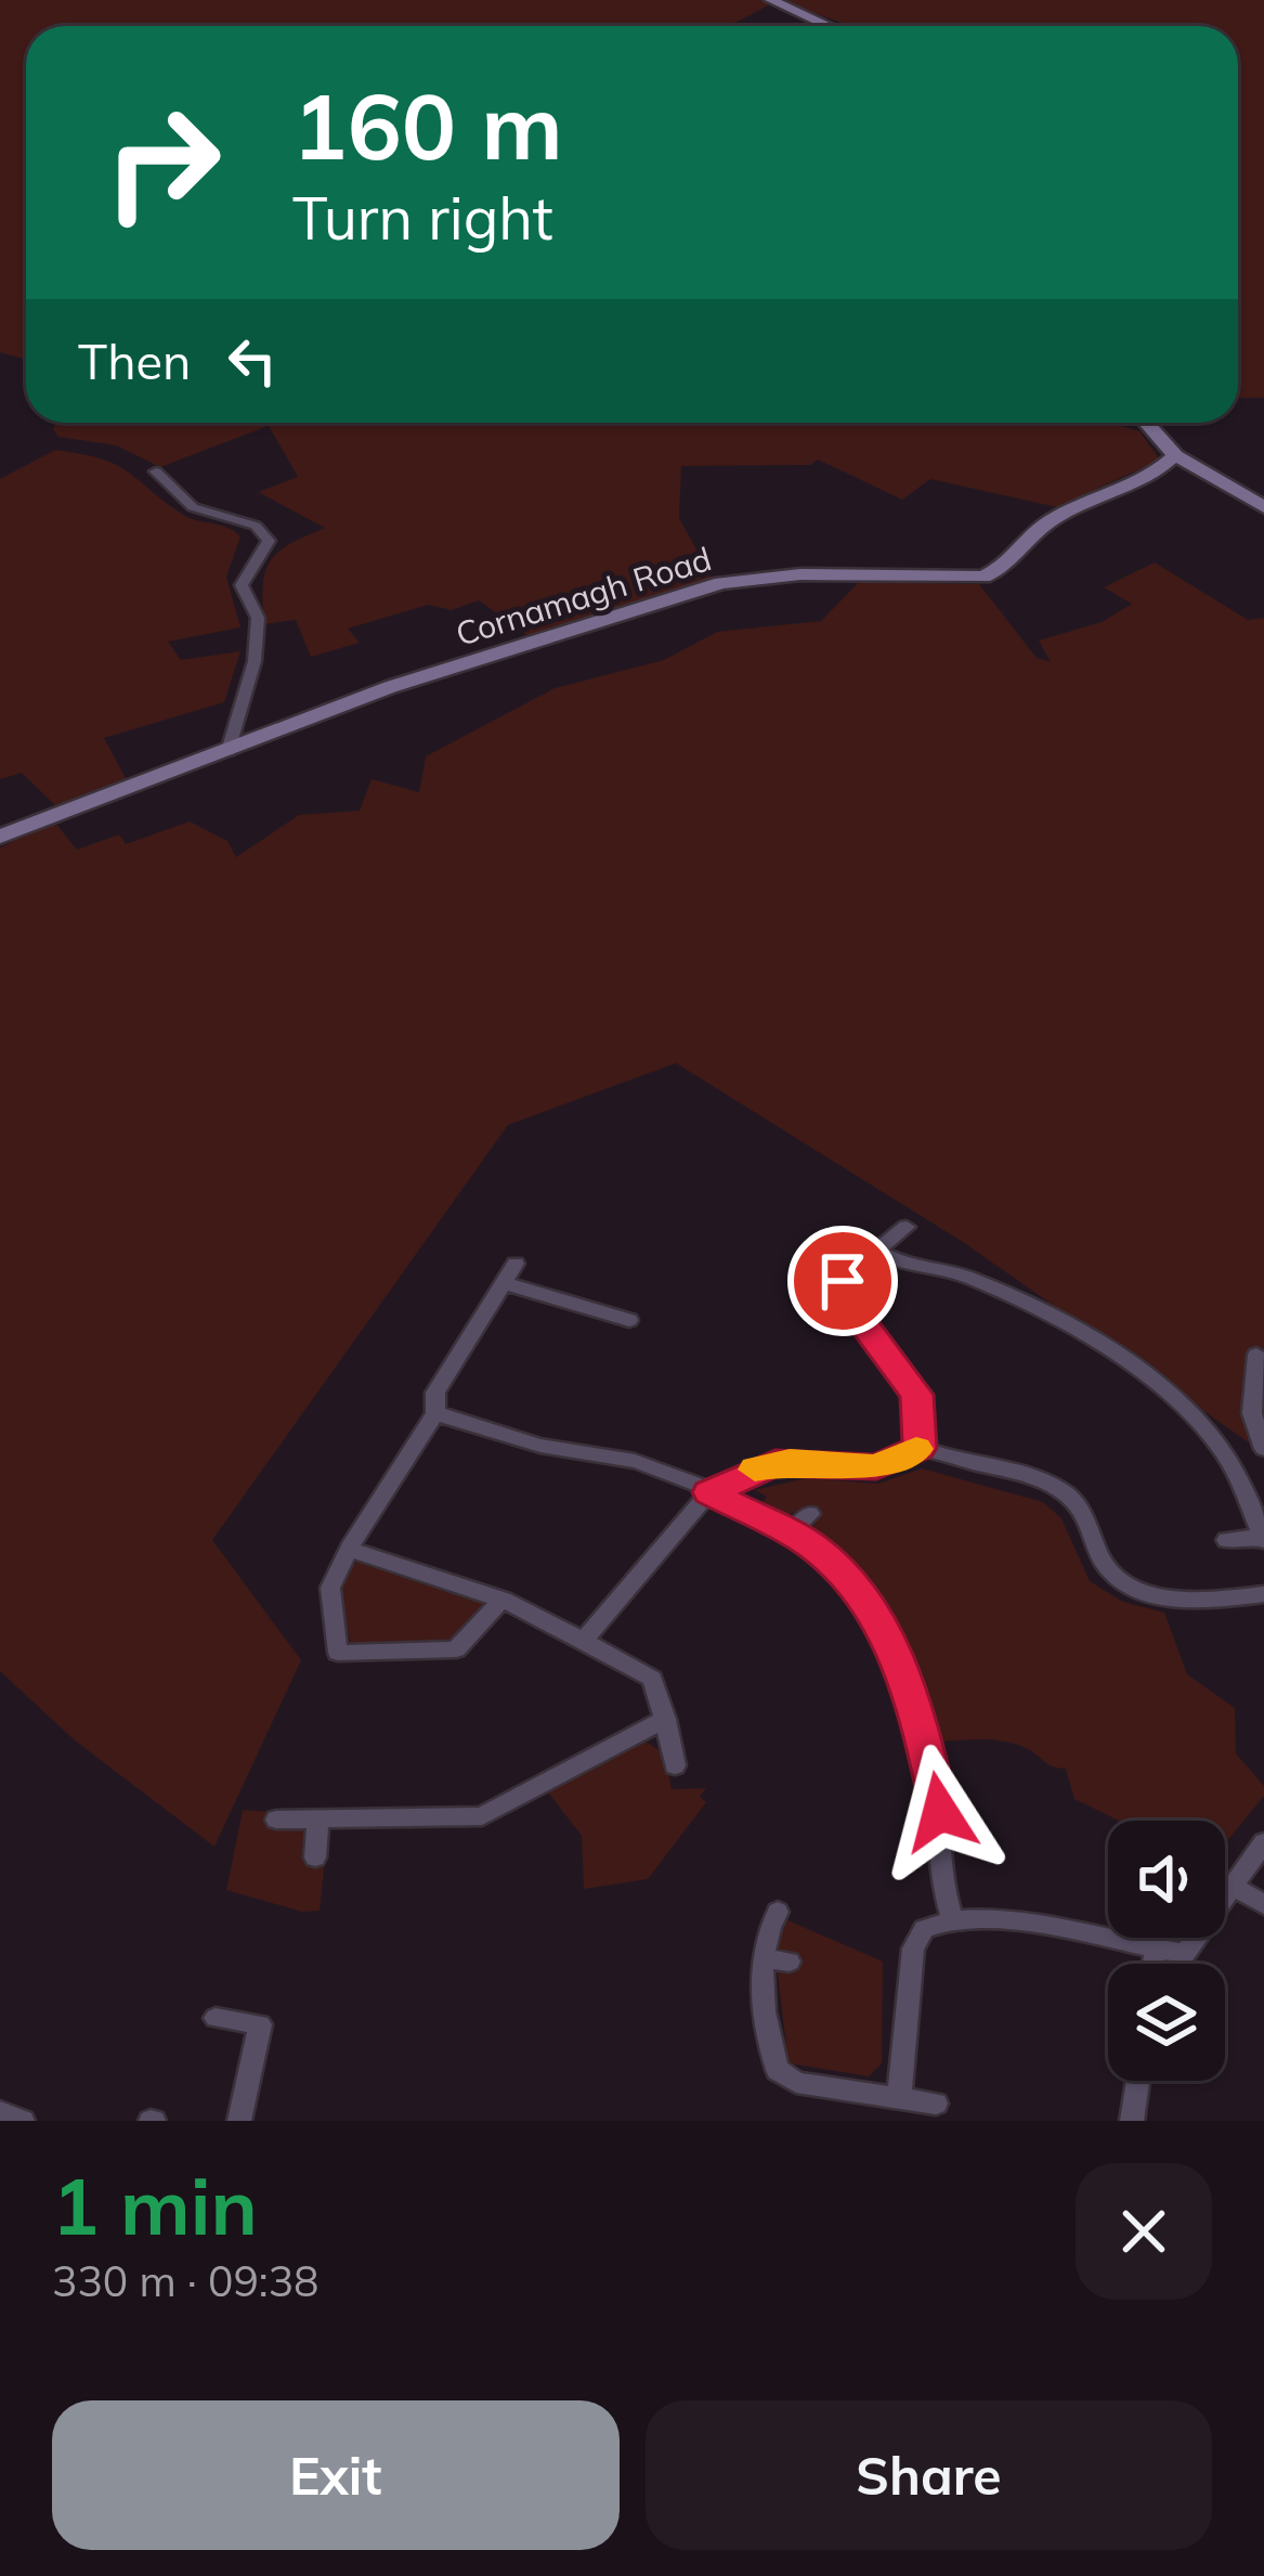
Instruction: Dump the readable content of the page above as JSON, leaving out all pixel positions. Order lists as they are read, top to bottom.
{
  "streets": {
    "street": ["Cornamagh Road"]
  },
  "page": {
    "turn": ["160 m", "Turn right"],
    "then": "Then",
    "heading": ["1 min", "330 m · 09:38"],
    "buttons": ["Exit", "Share"]
  }
}
